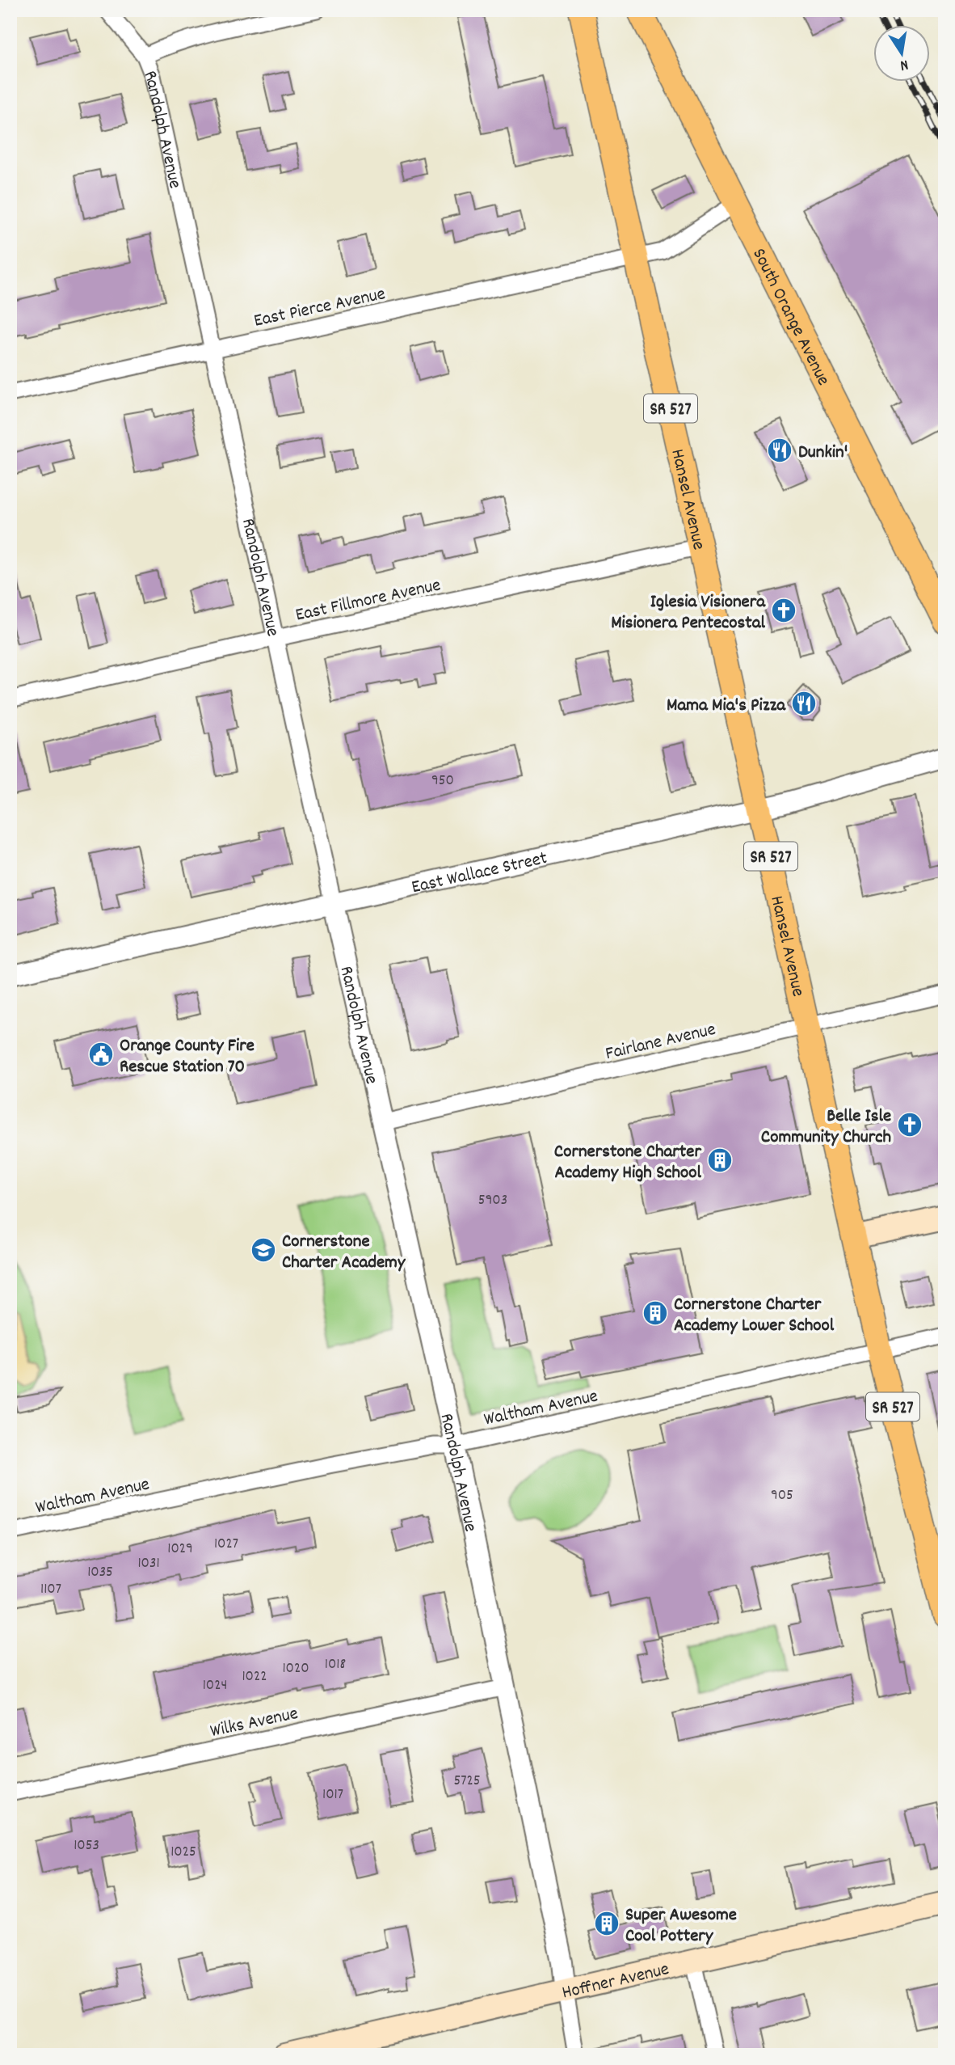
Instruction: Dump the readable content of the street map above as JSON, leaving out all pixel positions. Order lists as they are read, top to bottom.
{
  "streets": {
    "main road": [
      "South Orange Avenue",
      "SR 527",
      "Hansel Avenue",
      "Hoffner Avenue"
    ],
    "street": [
      "Randolph Avenue",
      "East Pierce Avenue",
      "East Fillmore Avenue",
      "East Wallace Street",
      "Fairlane Avenue",
      "Waltham Avenue",
      "Wilks Avenue"
    ]
  },
  "crossings": [
    ["Randolph Avenue", "East Pierce Avenue"],
    ["Randolph Avenue", "East Fillmore Avenue"],
    ["Randolph Avenue", "East Wallace Street"],
    ["Randolph Avenue", "Fairlane Avenue"],
    ["Randolph Avenue", "Waltham Avenue"],
    ["Randolph Avenue", "Wilks Avenue"],
    ["Randolph Avenue", "Hoffner Avenue"],
    ["East Pierce Avenue", "South Orange Avenue"],
    ["East Pierce Avenue", "Hansel Avenue"],
    ["Hansel Avenue", "East Fillmore Avenue"],
    ["Hansel Avenue", "East Wallace Street"],
    ["Hansel Avenue", "Fairlane Avenue"],
    ["Hansel Avenue", "Waltham Avenue"]
  ],
  "places": {
    "restaurant": ["Dunkin'", "Mama Mia's Pizza"],
    "church": ["Iglesia Visionera Misionera Pentecostal", "Belle Isle Community Church"],
    "public building": ["Orange County Fire Rescue Station 70"],
    "building": ["Cornerstone Charter Academy High School", "Cornerstone Charter Academy Lower School", "Super Awesome Cool Pottery"],
    "school or university": ["Cornerstone Charter Academy"]
  },
  "house_numbers": [
    "950",
    "5903",
    "905",
    "1027",
    "1029",
    "1031",
    "1035",
    "1107",
    "1018",
    "1020",
    "1022",
    "1024",
    "5725",
    "1017",
    "1053",
    "1025"
  ],
  "north": "bottom"
}
